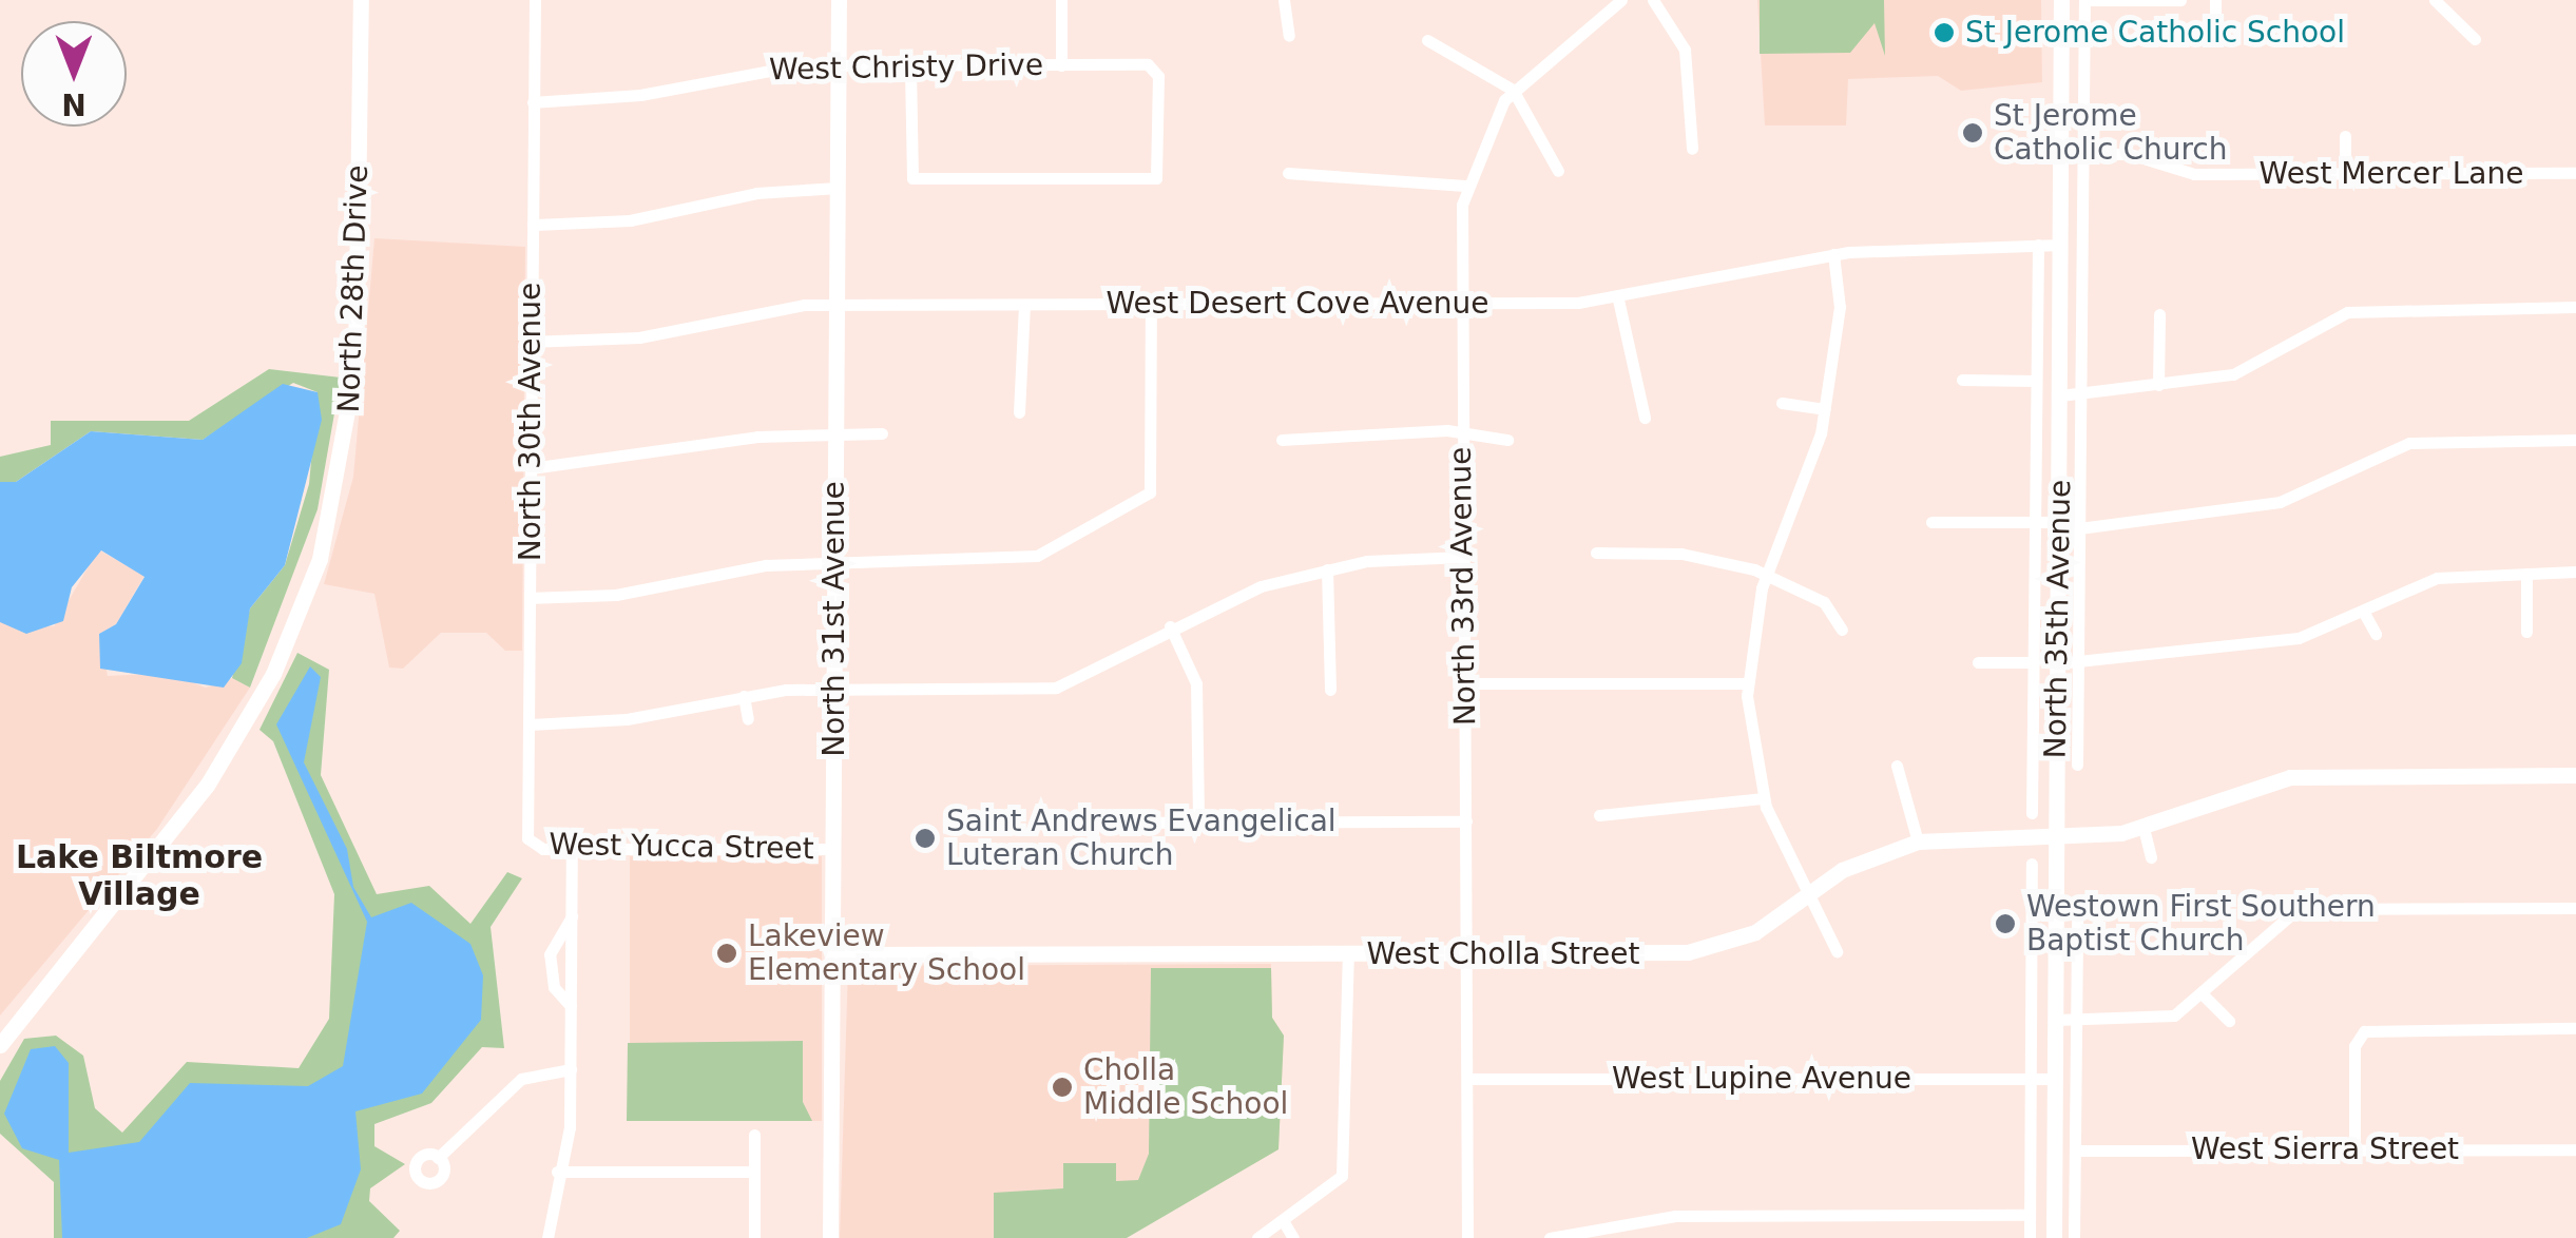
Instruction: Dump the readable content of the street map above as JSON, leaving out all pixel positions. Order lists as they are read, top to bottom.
{
  "streets": {
    "street": [
      "West Christy Drive",
      "West Mercer Lane",
      "North 28th Drive",
      "West Desert Cove Avenue",
      "North 30th Avenue",
      "North 33rd Avenue",
      "North 31st Avenue",
      "North 35th Avenue",
      "West Yucca Street",
      "West Cholla Street",
      "West Lupine Avenue",
      "West Sierra Street"
    ]
  },
  "crossings": [
    ["West Christy Drive", "North 30th Avenue"],
    ["West Christy Drive", "North 31st Avenue"],
    ["West Mercer Lane", "North 35th Avenue"],
    ["West Desert Cove Avenue", "North 30th Avenue"],
    ["West Desert Cove Avenue", "North 33rd Avenue"],
    ["West Desert Cove Avenue", "North 31st Avenue"],
    ["West Desert Cove Avenue", "North 35th Avenue"],
    ["North 30th Avenue", "West Yucca Street"],
    ["North 33rd Avenue", "West Cholla Street"],
    ["North 33rd Avenue", "West Lupine Avenue"],
    ["North 31st Avenue", "West Yucca Street"],
    ["North 31st Avenue", "West Cholla Street"],
    ["North 35th Avenue", "West Cholla Street"],
    ["North 35th Avenue", "West Lupine Avenue"]
  ],
  "districts": ["Lake Biltmore Village"],
  "places": [
    "St Jerome Catholic School",
    "St Jerome Catholic Church",
    "Saint Andrews Evangelical Luteran Church",
    "Westown First Southern Baptist Church",
    "Lakeview Elementary School",
    "Cholla Middle School"
  ],
  "north": "bottom"
}
